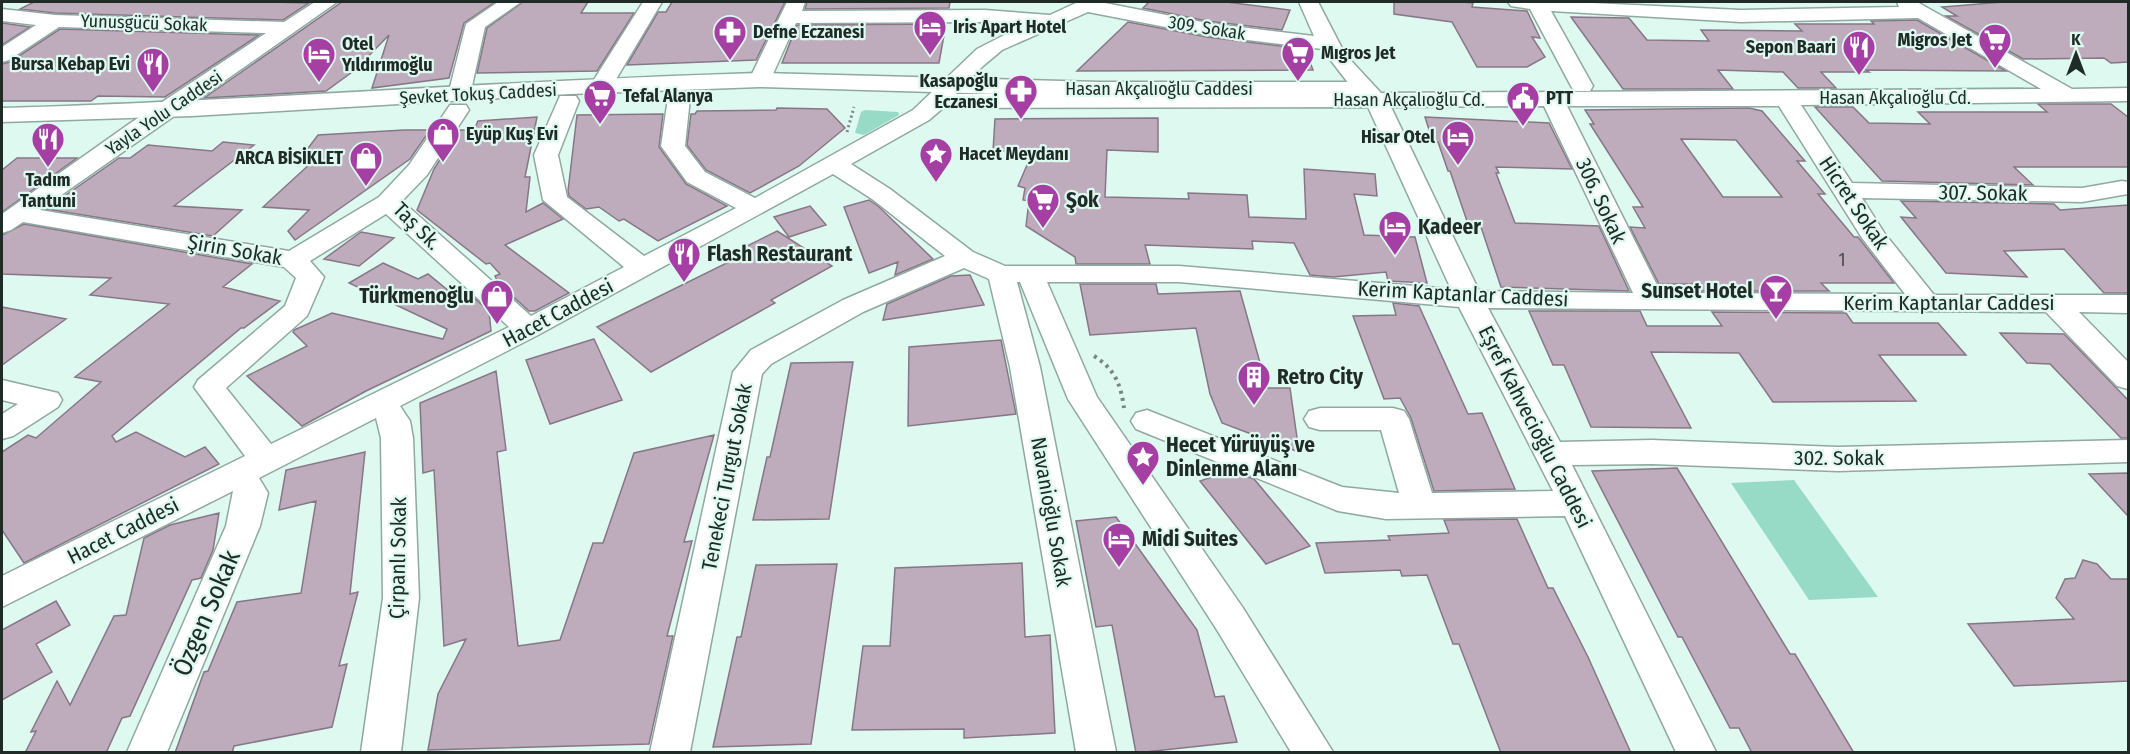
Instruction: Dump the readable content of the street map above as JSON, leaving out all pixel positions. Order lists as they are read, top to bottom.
{
  "streets": {
    "main road": ["Hasan Akçalıoğlu Caddesi", "Şevket Tokuş Caddesi"],
    "street": [
      "Yunusgücü Sokak",
      "309. Sokak",
      "Hasan Akçalıoğlu Cd.",
      "Yayla Yolu Caddesi",
      "307. Sokak",
      "306. Sokak",
      "Hicret Sokak",
      "Taş Sk.",
      "Şirin Sokak",
      "Kerim Kaptanlar Caddesi",
      "Hacet Caddesi",
      "Eşref Kahvecioğlu Caddesi",
      "302. Sokak",
      "Tenekeci Turgut Sokak",
      "Navanioğlu Sokak",
      "Çirpanlı Sokak",
      "Özgen Sokak"
    ]
  },
  "crossings": [
    ["Yunusgücü Sokak", "Yayla Yolu Caddesi"],
    ["309. Sokak", "Hacet Caddesi"],
    ["Hasan Akçalıoğlu Caddesi", "Şevket Tokuş Caddesi"],
    ["Hasan Akçalıoğlu Caddesi", "Hasan Akçalıoğlu Cd."],
    ["Hasan Akçalıoğlu Caddesi", "Hacet Caddesi"],
    ["Hasan Akçalıoğlu Caddesi", "Eşref Kahvecioğlu Caddesi"],
    ["Şevket Tokuş Caddesi", "Yayla Yolu Caddesi"],
    ["Şevket Tokuş Caddesi", "Taş Sk."],
    ["Şevket Tokuş Caddesi", "Hacet Caddesi"],
    ["Hasan Akçalıoğlu Cd.", "306. Sokak"],
    ["Hasan Akçalıoğlu Cd.", "Hicret Sokak"],
    ["Hasan Akçalıoğlu Cd.", "Eşref Kahvecioğlu Caddesi"],
    ["Yayla Yolu Caddesi", "Şirin Sokak"],
    ["307. Sokak", "Hicret Sokak"],
    ["306. Sokak", "Kerim Kaptanlar Caddesi"],
    ["Hicret Sokak", "Kerim Kaptanlar Caddesi"],
    ["Taş Sk.", "Hacet Caddesi"],
    ["Şirin Sokak", "Hacet Caddesi"],
    ["Şirin Sokak", "Özgen Sokak"],
    ["Kerim Kaptanlar Caddesi", "Hacet Caddesi"],
    ["Kerim Kaptanlar Caddesi", "Eşref Kahvecioğlu Caddesi"],
    ["Kerim Kaptanlar Caddesi", "Tenekeci Turgut Sokak"],
    ["Kerim Kaptanlar Caddesi", "Navanioğlu Sokak"],
    ["Hacet Caddesi", "Çirpanlı Sokak"],
    ["Hacet Caddesi", "Özgen Sokak"],
    ["Eşref Kahvecioğlu Caddesi", "302. Sokak"]
  ],
  "places": {
    "hotel": [
      "Iris Apart Hotel",
      "Otel Yıldırımoğlu",
      "Hisar Otel",
      "Kadeer",
      "Midi Suites"
    ],
    "pharmacy": ["Defne Eczanesi", "Kasapoğlu Eczanesi"],
    "supermarket": [
      "Migros Jet",
      "Mıgros Jet",
      "Tefal Alanya",
      "Şok"
    ],
    "restaurant": [
      "Sepon Baari",
      "Bursa Kebap Evi",
      "Tadım Tantuni",
      "Flash Restaurant"
    ],
    "public building": ["PTT"],
    "shop": ["Eyüp Kuş Evi", "ARCA BİSİKLET", "Türkmenoğlu"],
    "place": ["Hacet Meydanı", "Hecet Yürüyüş ve Dinlenme Alanı"],
    "bar": ["Sunset Hotel"],
    "building": ["Retro City"]
  },
  "house_numbers": ["1"],
  "north": "top"
}
